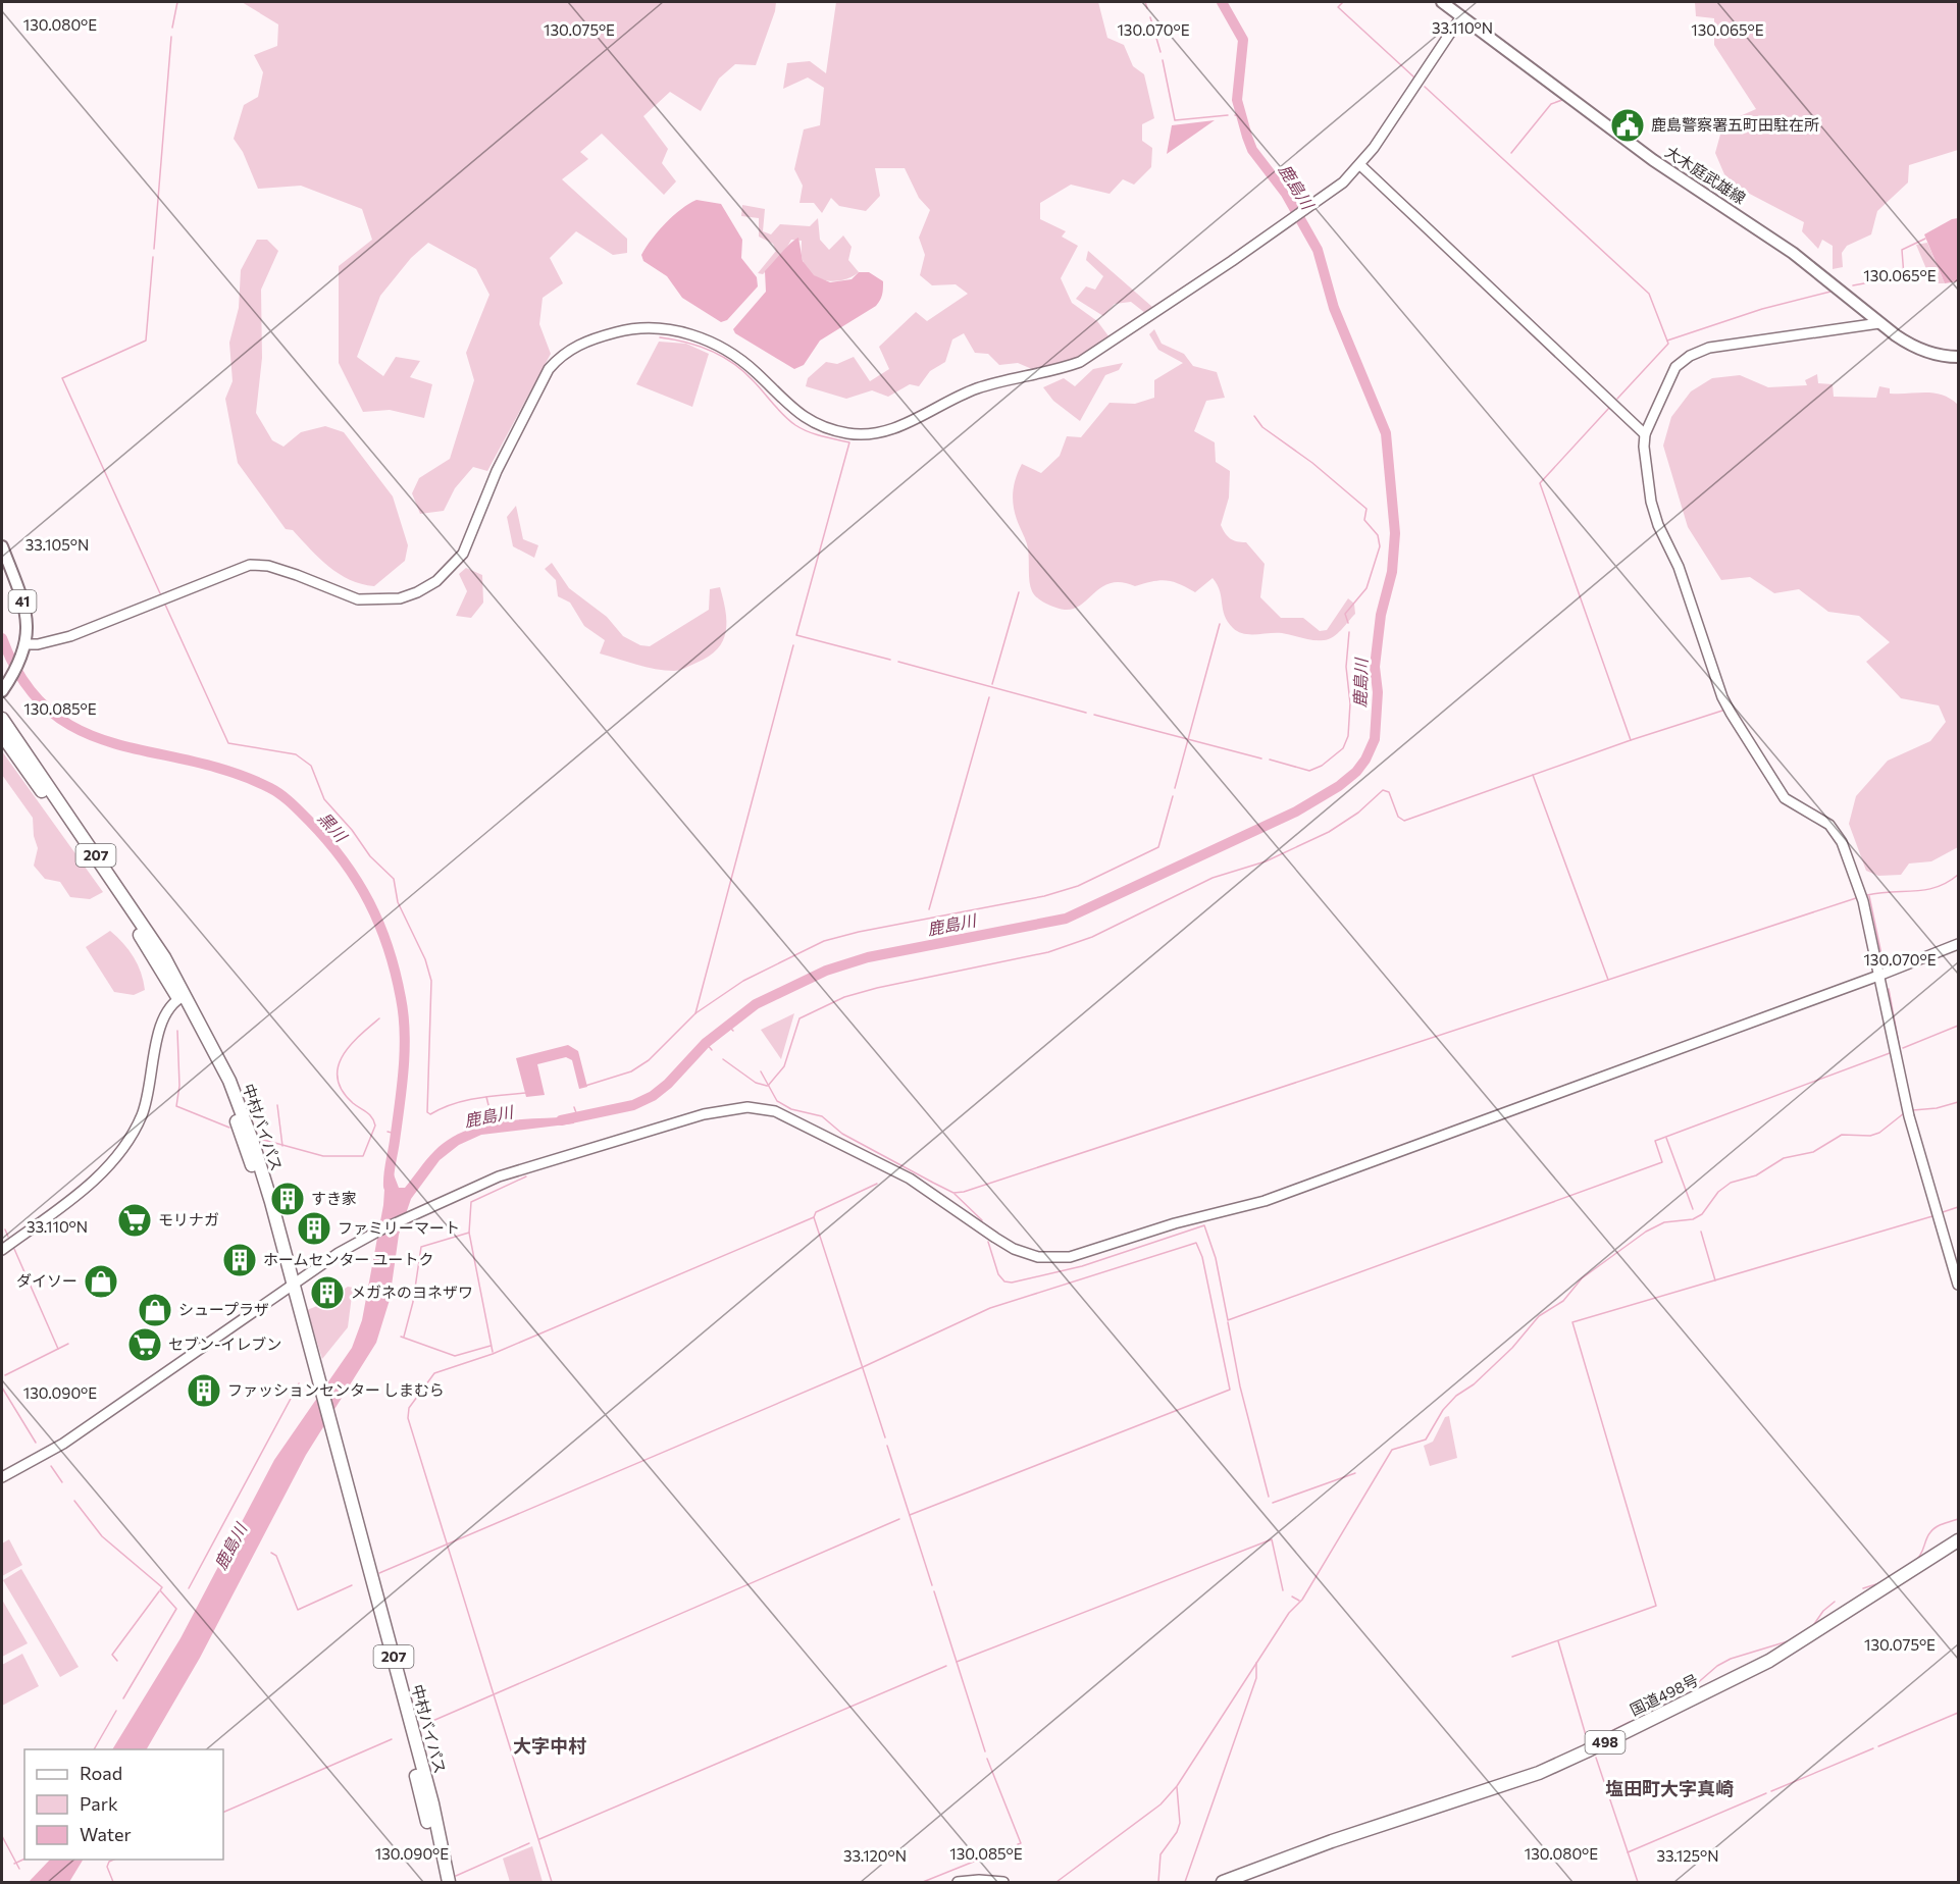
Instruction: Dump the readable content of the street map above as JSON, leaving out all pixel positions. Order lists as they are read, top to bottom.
{
  "streets": {
    "highway": [
      "207",
      "中村バイパス",
      "国道498号",
      "498"
    ],
    "main road": ["大木庭武雄線", "41"]
  },
  "districts": ["大字中村", "塩田町大字真崎"],
  "water": ["鹿島川", "黒川"],
  "places": {
    "public building": ["鹿島警察署五町田駐在所"],
    "building": [
      "すき家",
      "ファミリーマート",
      "ホームセンター ユートク",
      "メガネのヨネザワ",
      "ファッションセンター しまむら"
    ],
    "supermarket": ["モリナガ", "セブン-イレブン"],
    "shop": ["ダイソー", "シュープラザ"]
  },
  "legend": ["Road", "Park", "Water"],
  "coordinates": [
    "130.080°E",
    "33.110°N",
    "130.075°E",
    "130.070°E",
    "130.065°E",
    "33.105°N",
    "130.085°E",
    "130.090°E",
    "33.120°N",
    "33.125°N"
  ]
}
